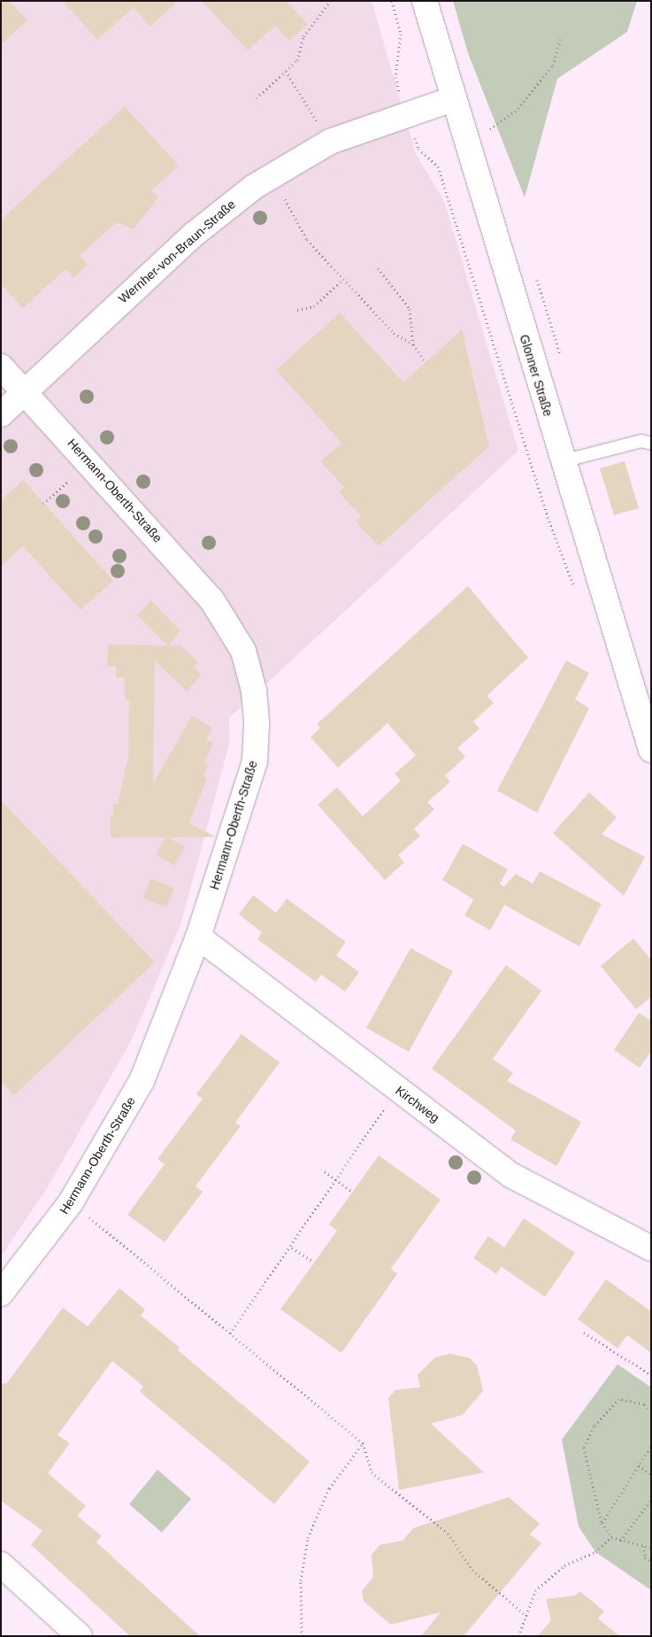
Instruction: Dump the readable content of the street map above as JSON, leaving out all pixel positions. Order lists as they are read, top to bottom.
{
  "streets": {
    "street": [
      "Wernher-von-Braun-Straße",
      "Glonner Straße",
      "Hermann-Oberth-Straße",
      "Kirchweg"
    ]
  },
  "crossings": [
    ["Wernher-von-Braun-Straße", "Glonner Straße"],
    ["Wernher-von-Braun-Straße", "Hermann-Oberth-Straße"],
    ["Hermann-Oberth-Straße", "Kirchweg"]
  ]
}
